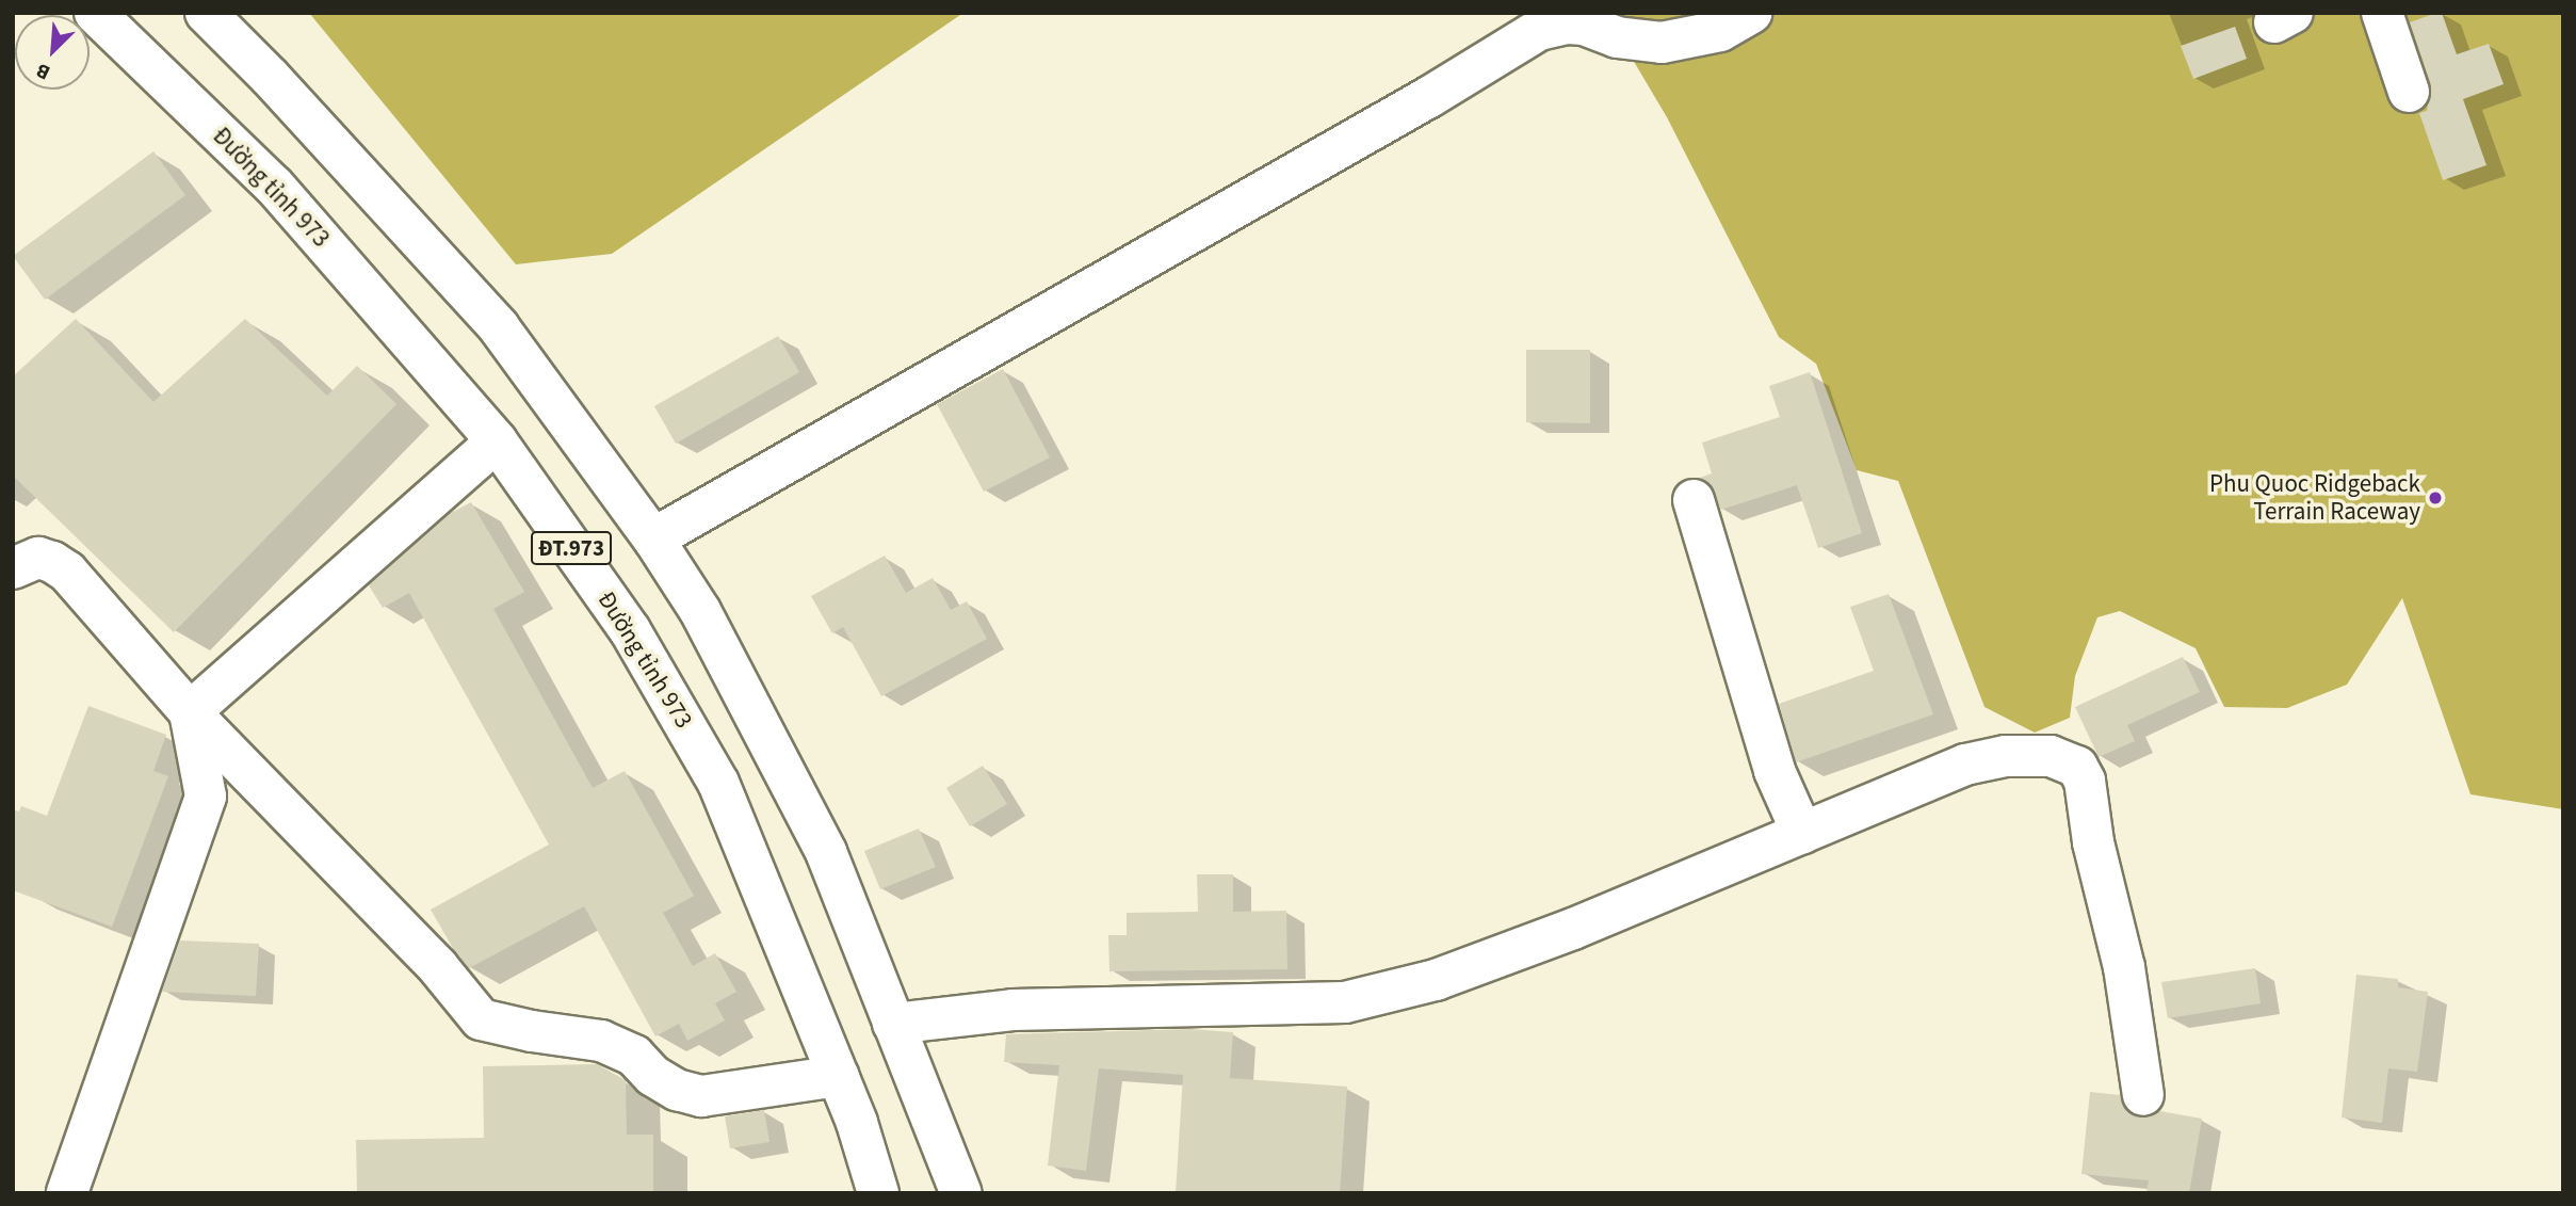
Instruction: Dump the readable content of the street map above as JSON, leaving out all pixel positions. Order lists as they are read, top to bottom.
{
  "streets": {
    "street": ["Đường tỉnh 973", "ĐT.973"]
  },
  "places": ["Phu Quoc Ridgeback Terrain Raceway"],
  "north": "bottom left"
}
